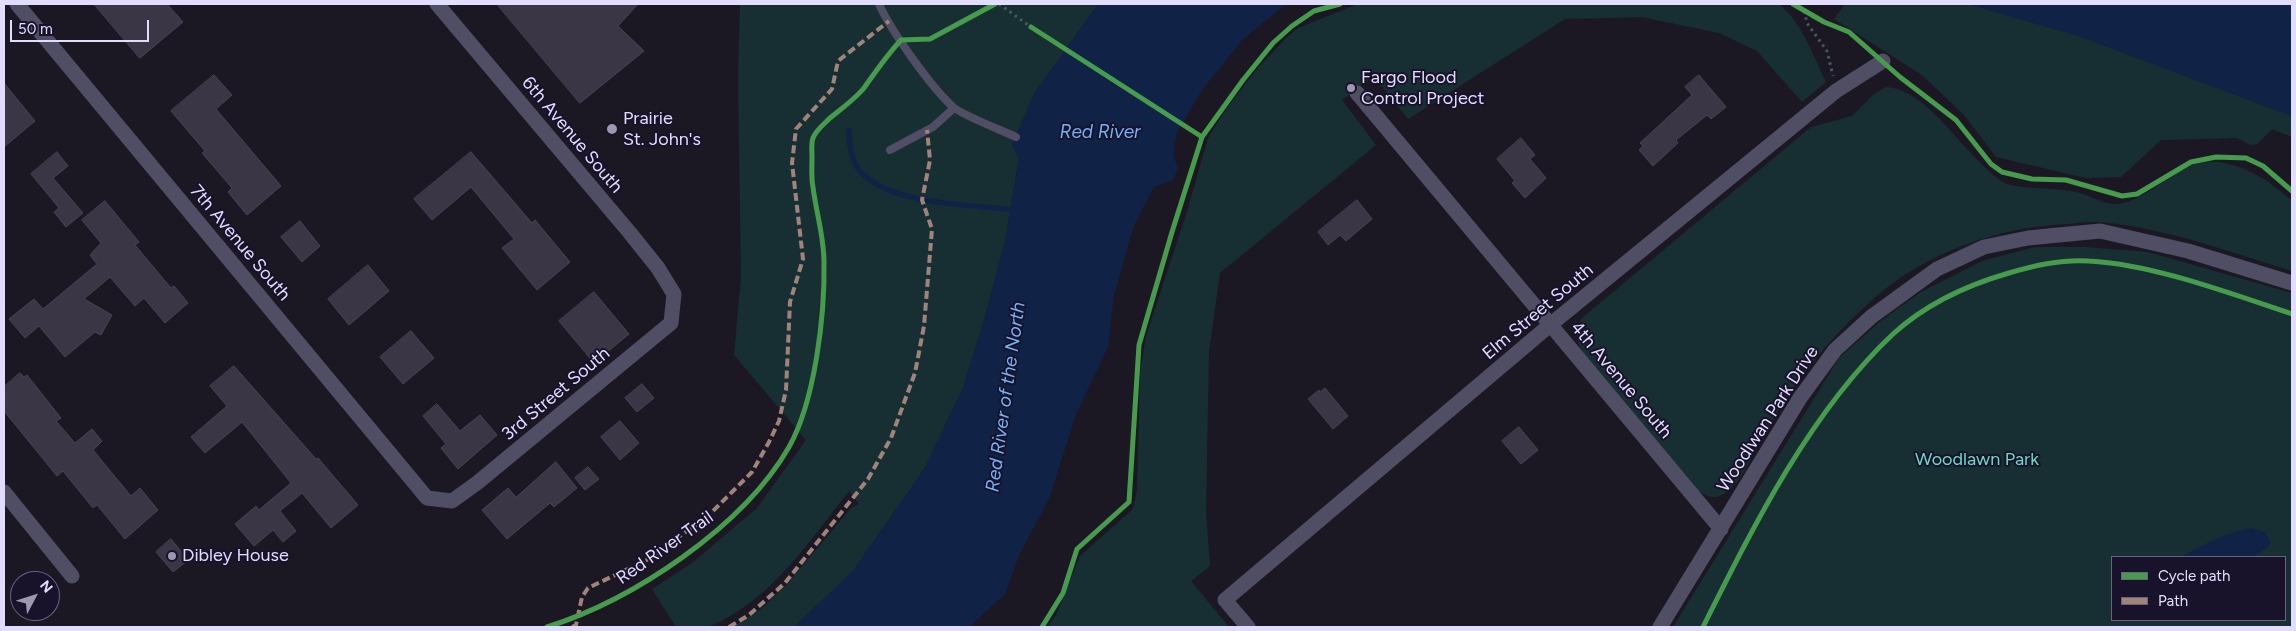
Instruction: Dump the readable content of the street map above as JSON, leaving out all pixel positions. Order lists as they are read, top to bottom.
{
  "streets": {
    "street": [
      "6th Avenue South",
      "7th Avenue South",
      "Elm Street South",
      "4th Avenue South",
      "3rd Street South",
      "Woodlwan Park Drive"
    ],
    "cycle path": ["Red River Trail"]
  },
  "crossings": [
    ["6th Avenue South", "3rd Street South"],
    ["7th Avenue South", "3rd Street South"],
    ["Elm Street South", "4th Avenue South"],
    ["4th Avenue South", "Woodlwan Park Drive"]
  ],
  "water": ["Red River", "Red River of the North"],
  "parks": ["Woodlawn Park"],
  "places": ["Fargo Flood Control Project", "Prairie St. John's", "Dibley House"],
  "legend": ["Cycle path", "Path"],
  "scale_bar": "50 m",
  "north": "top right"
}
